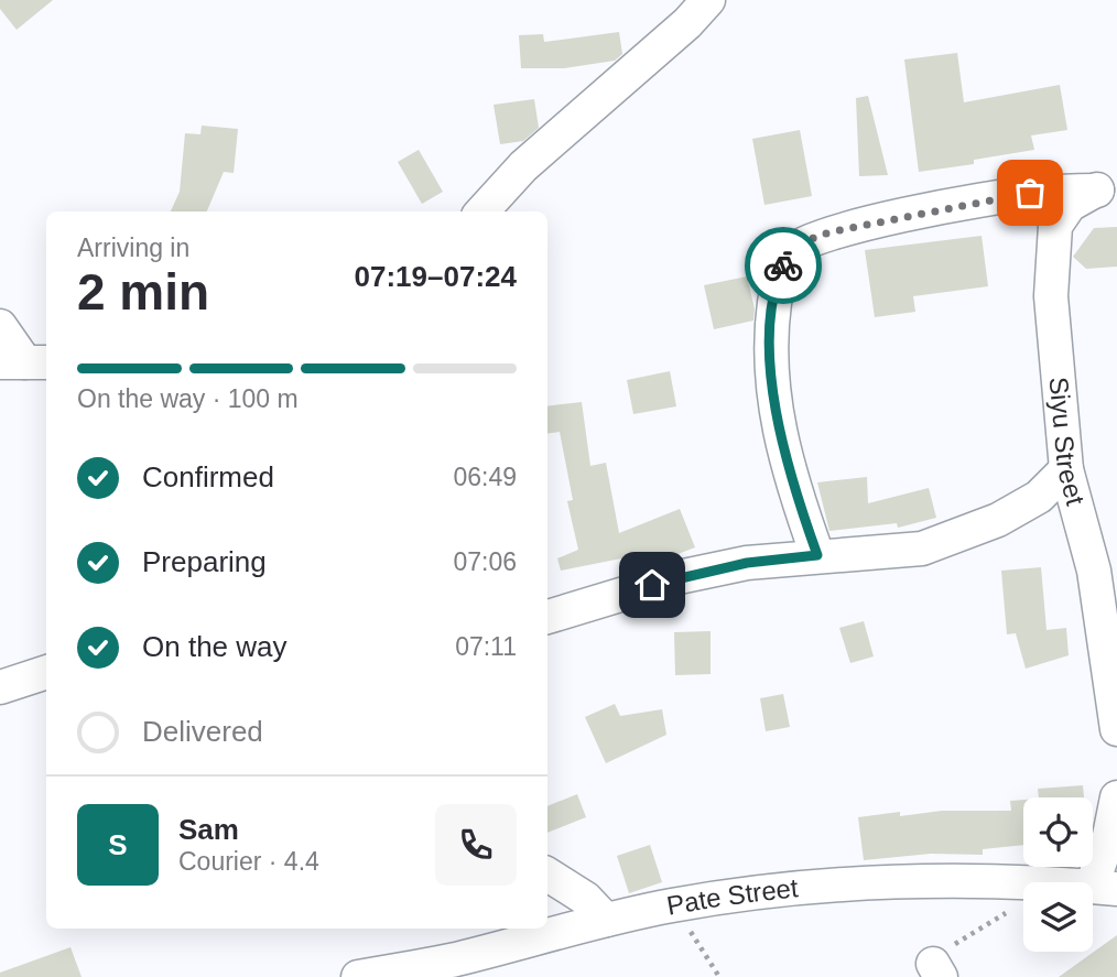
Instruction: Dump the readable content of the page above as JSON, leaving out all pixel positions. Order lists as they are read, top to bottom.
{
  "streets": {
    "street": ["Siyu Street", "Pate Street"]
  },
  "page": {
    "heading": ["2 min", "Arriving in", "07:19–07:24"],
    "panel": ["Sam", "Courier · 4.4"],
    "bar": "On the way · 100 m",
    "list": [
      ["Confirmed", "06:49"],
      ["Preparing", "07:06"],
      ["On the way", "07:11"],
      "Delivered"
    ],
    "round": "S"
  }
}
